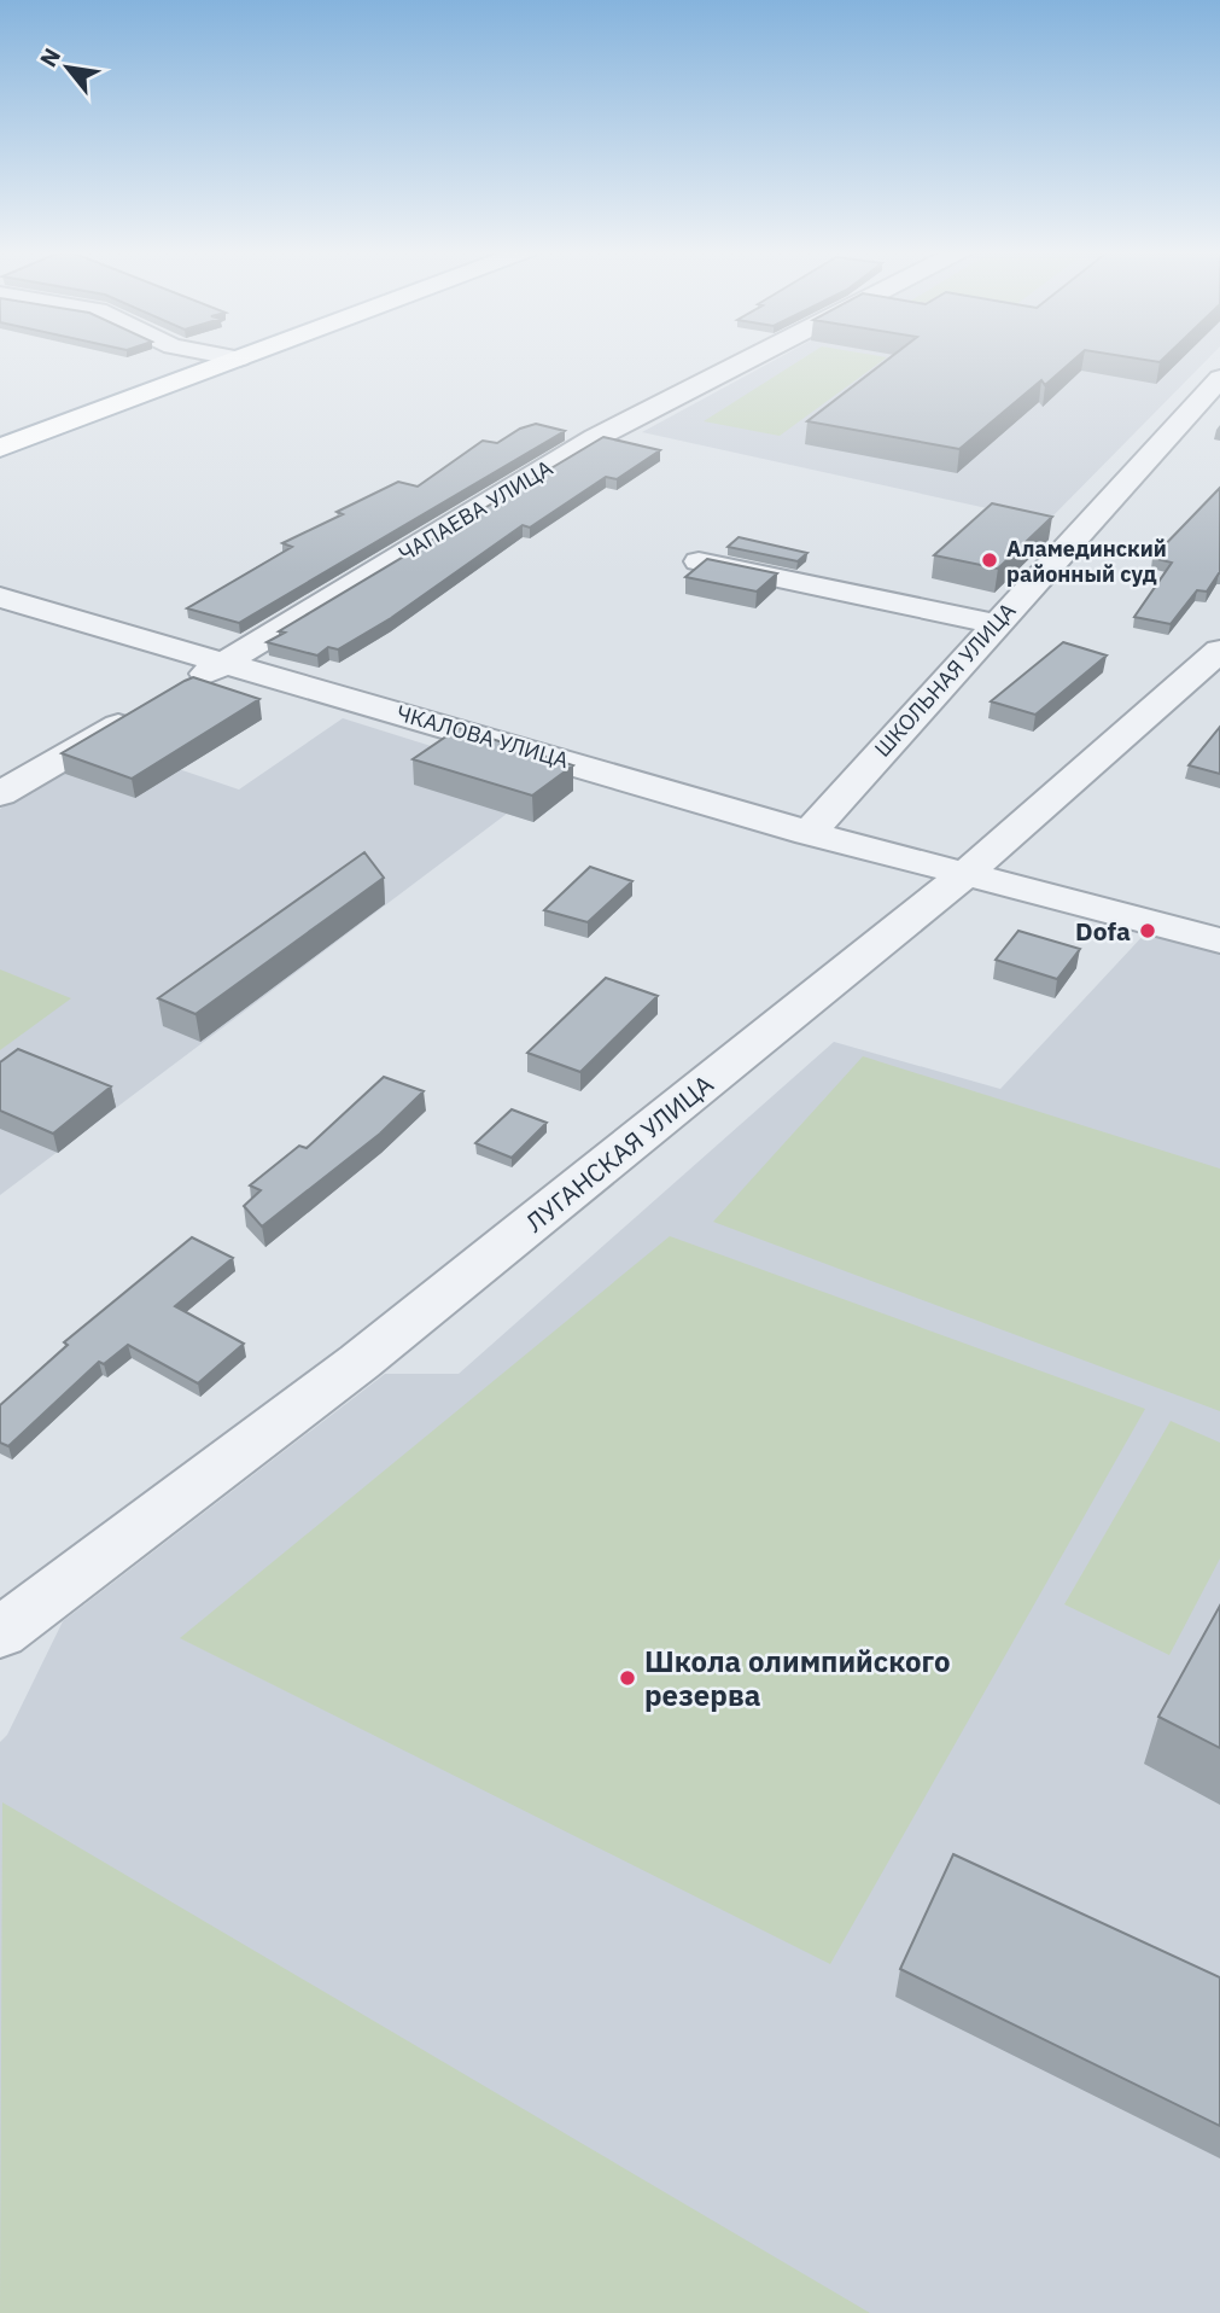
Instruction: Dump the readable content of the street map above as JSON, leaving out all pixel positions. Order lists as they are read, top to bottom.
{
  "streets": {
    "street": [
      "ЧАПАЕВА УЛИЦА",
      "ШКОЛЬНАЯ УЛИЦА",
      "ЧКАЛОВА УЛИЦА",
      "ЛУГАНСКАЯ УЛИЦА"
    ]
  },
  "crossings": [
    ["ЧАПАЕВА УЛИЦА", "ЧКАЛОВА УЛИЦА"],
    ["ШКОЛЬНАЯ УЛИЦА", "ЧКАЛОВА УЛИЦА"],
    ["ЧКАЛОВА УЛИЦА", "ЛУГАНСКАЯ УЛИЦА"]
  ],
  "places": ["Аламединский районный суд", "Dofa", "Школа олимпийского резерва"],
  "north": "top left"
}
